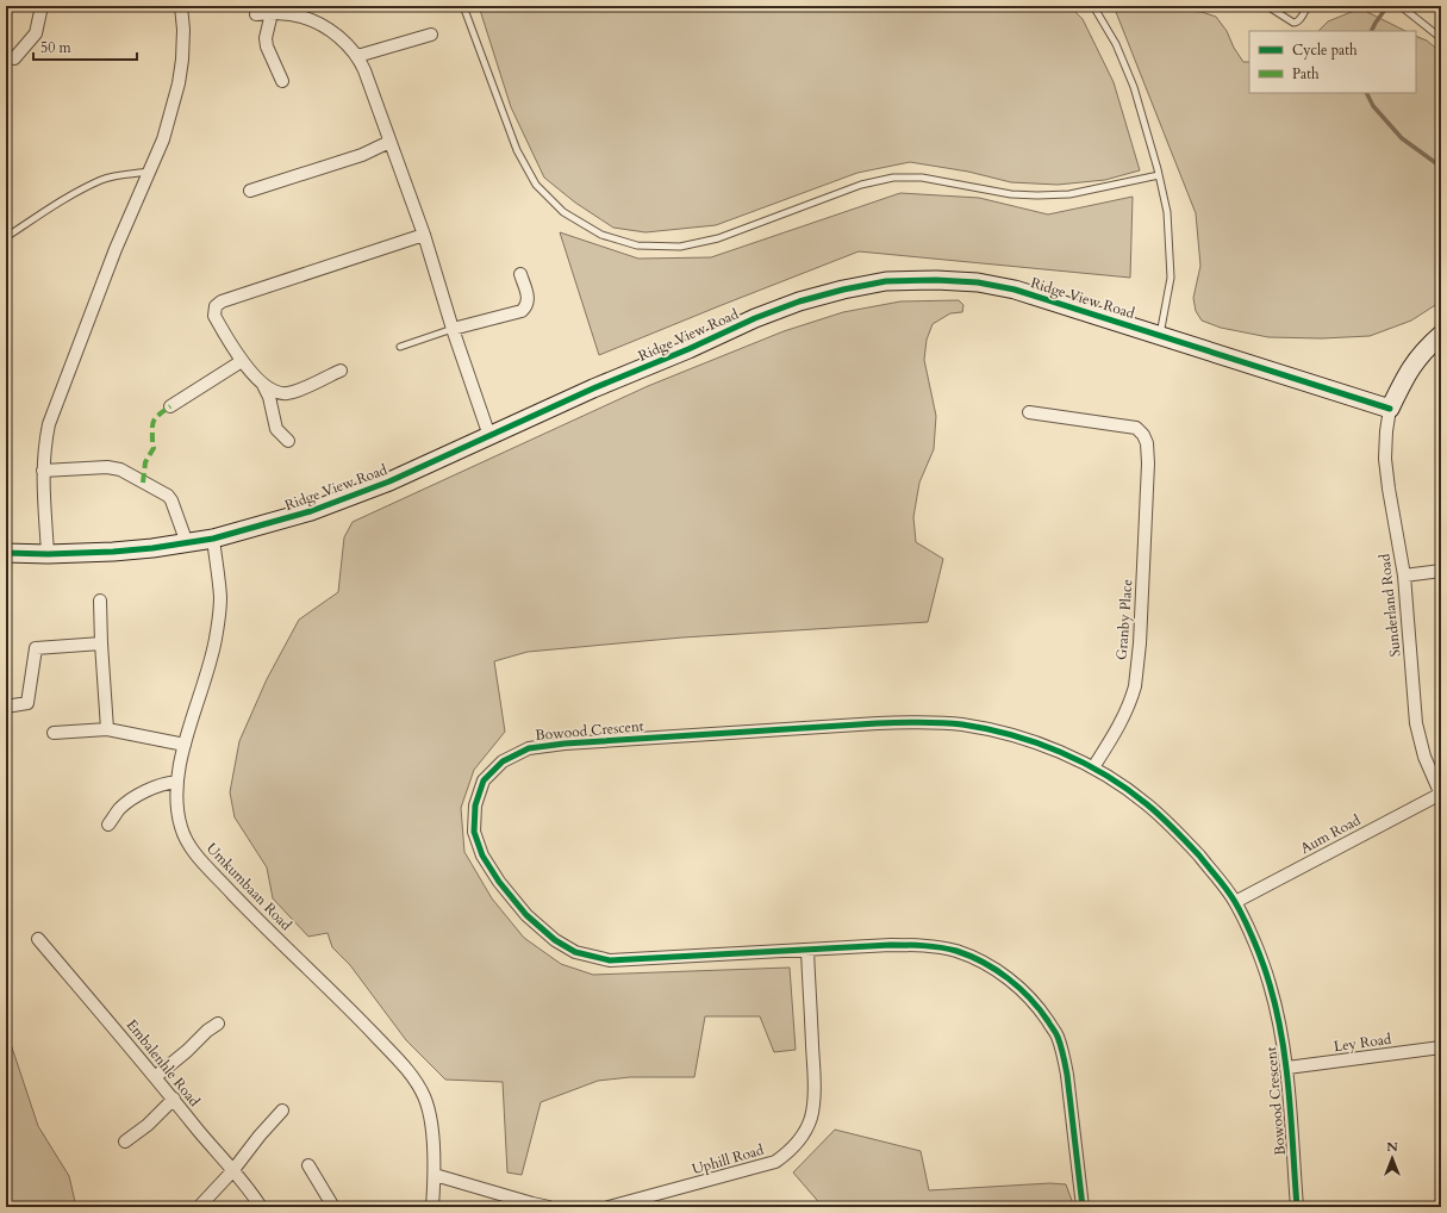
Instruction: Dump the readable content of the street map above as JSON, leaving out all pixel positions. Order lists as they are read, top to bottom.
{
  "streets": {
    "street": [
      "Ridge View Road",
      "Sunderland Road",
      "Granby Place",
      "Bowood Crescent",
      "Aum Road",
      "Umkumbaan Road",
      "Ley Road",
      "Embalenhle Road",
      "Uphill Road"
    ]
  },
  "crossings": [
    ["Ridge View Road", "Sunderland Road"],
    ["Ridge View Road", "Umkumbaan Road"],
    ["Sunderland Road", "Aum Road"],
    ["Granby Place", "Bowood Crescent"],
    ["Bowood Crescent", "Aum Road"],
    ["Bowood Crescent", "Ley Road"],
    ["Bowood Crescent", "Uphill Road"]
  ],
  "legend": ["Cycle path", "Path"],
  "scale_bar": "50 m",
  "north": "top"
}
